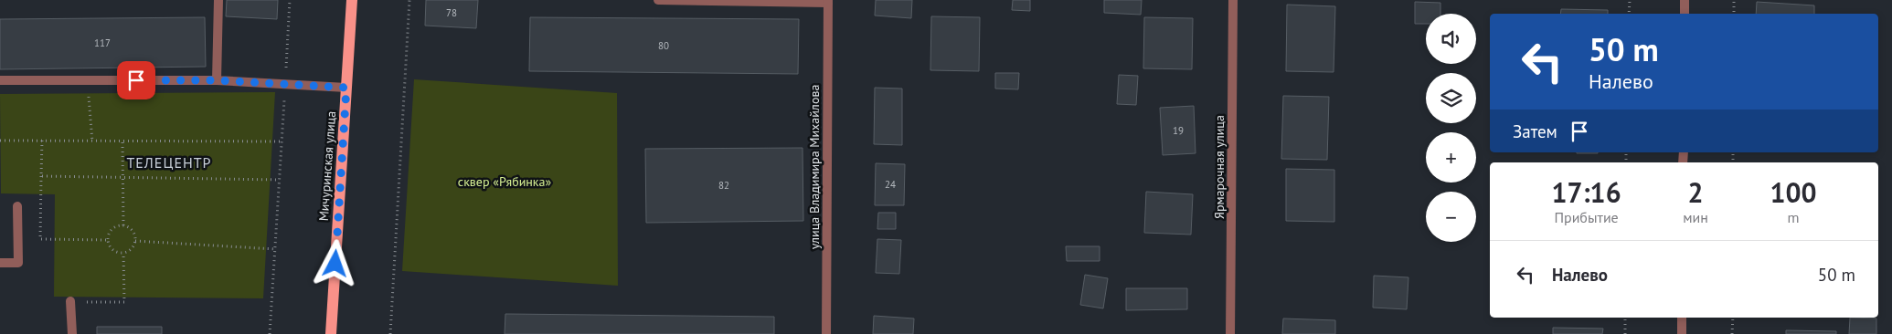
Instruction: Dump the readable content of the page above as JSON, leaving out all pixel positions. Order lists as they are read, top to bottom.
{
  "streets": {
    "main road": ["Мичуринская улица"],
    "street": ["улица Владимира Михайлова", "Ярмарочная улица"]
  },
  "districts": ["ТЕЛЕЦЕНТР"],
  "parks": ["сквер «Рябинка»"],
  "house_numbers": [
    "78",
    "117",
    "80",
    "19",
    "24",
    "82"
  ],
  "page": {
    "map_buttons": ["+", "−"],
    "turn": ["50 m", "Налево"],
    "then": "Затем",
    "eta": [
      "17:16",
      "Прибытие",
      "2",
      "мин",
      "100",
      "m"
    ],
    "list": [
      {
        "name": "Налево",
        "value": "50 m"
      }
    ]
  }
}
